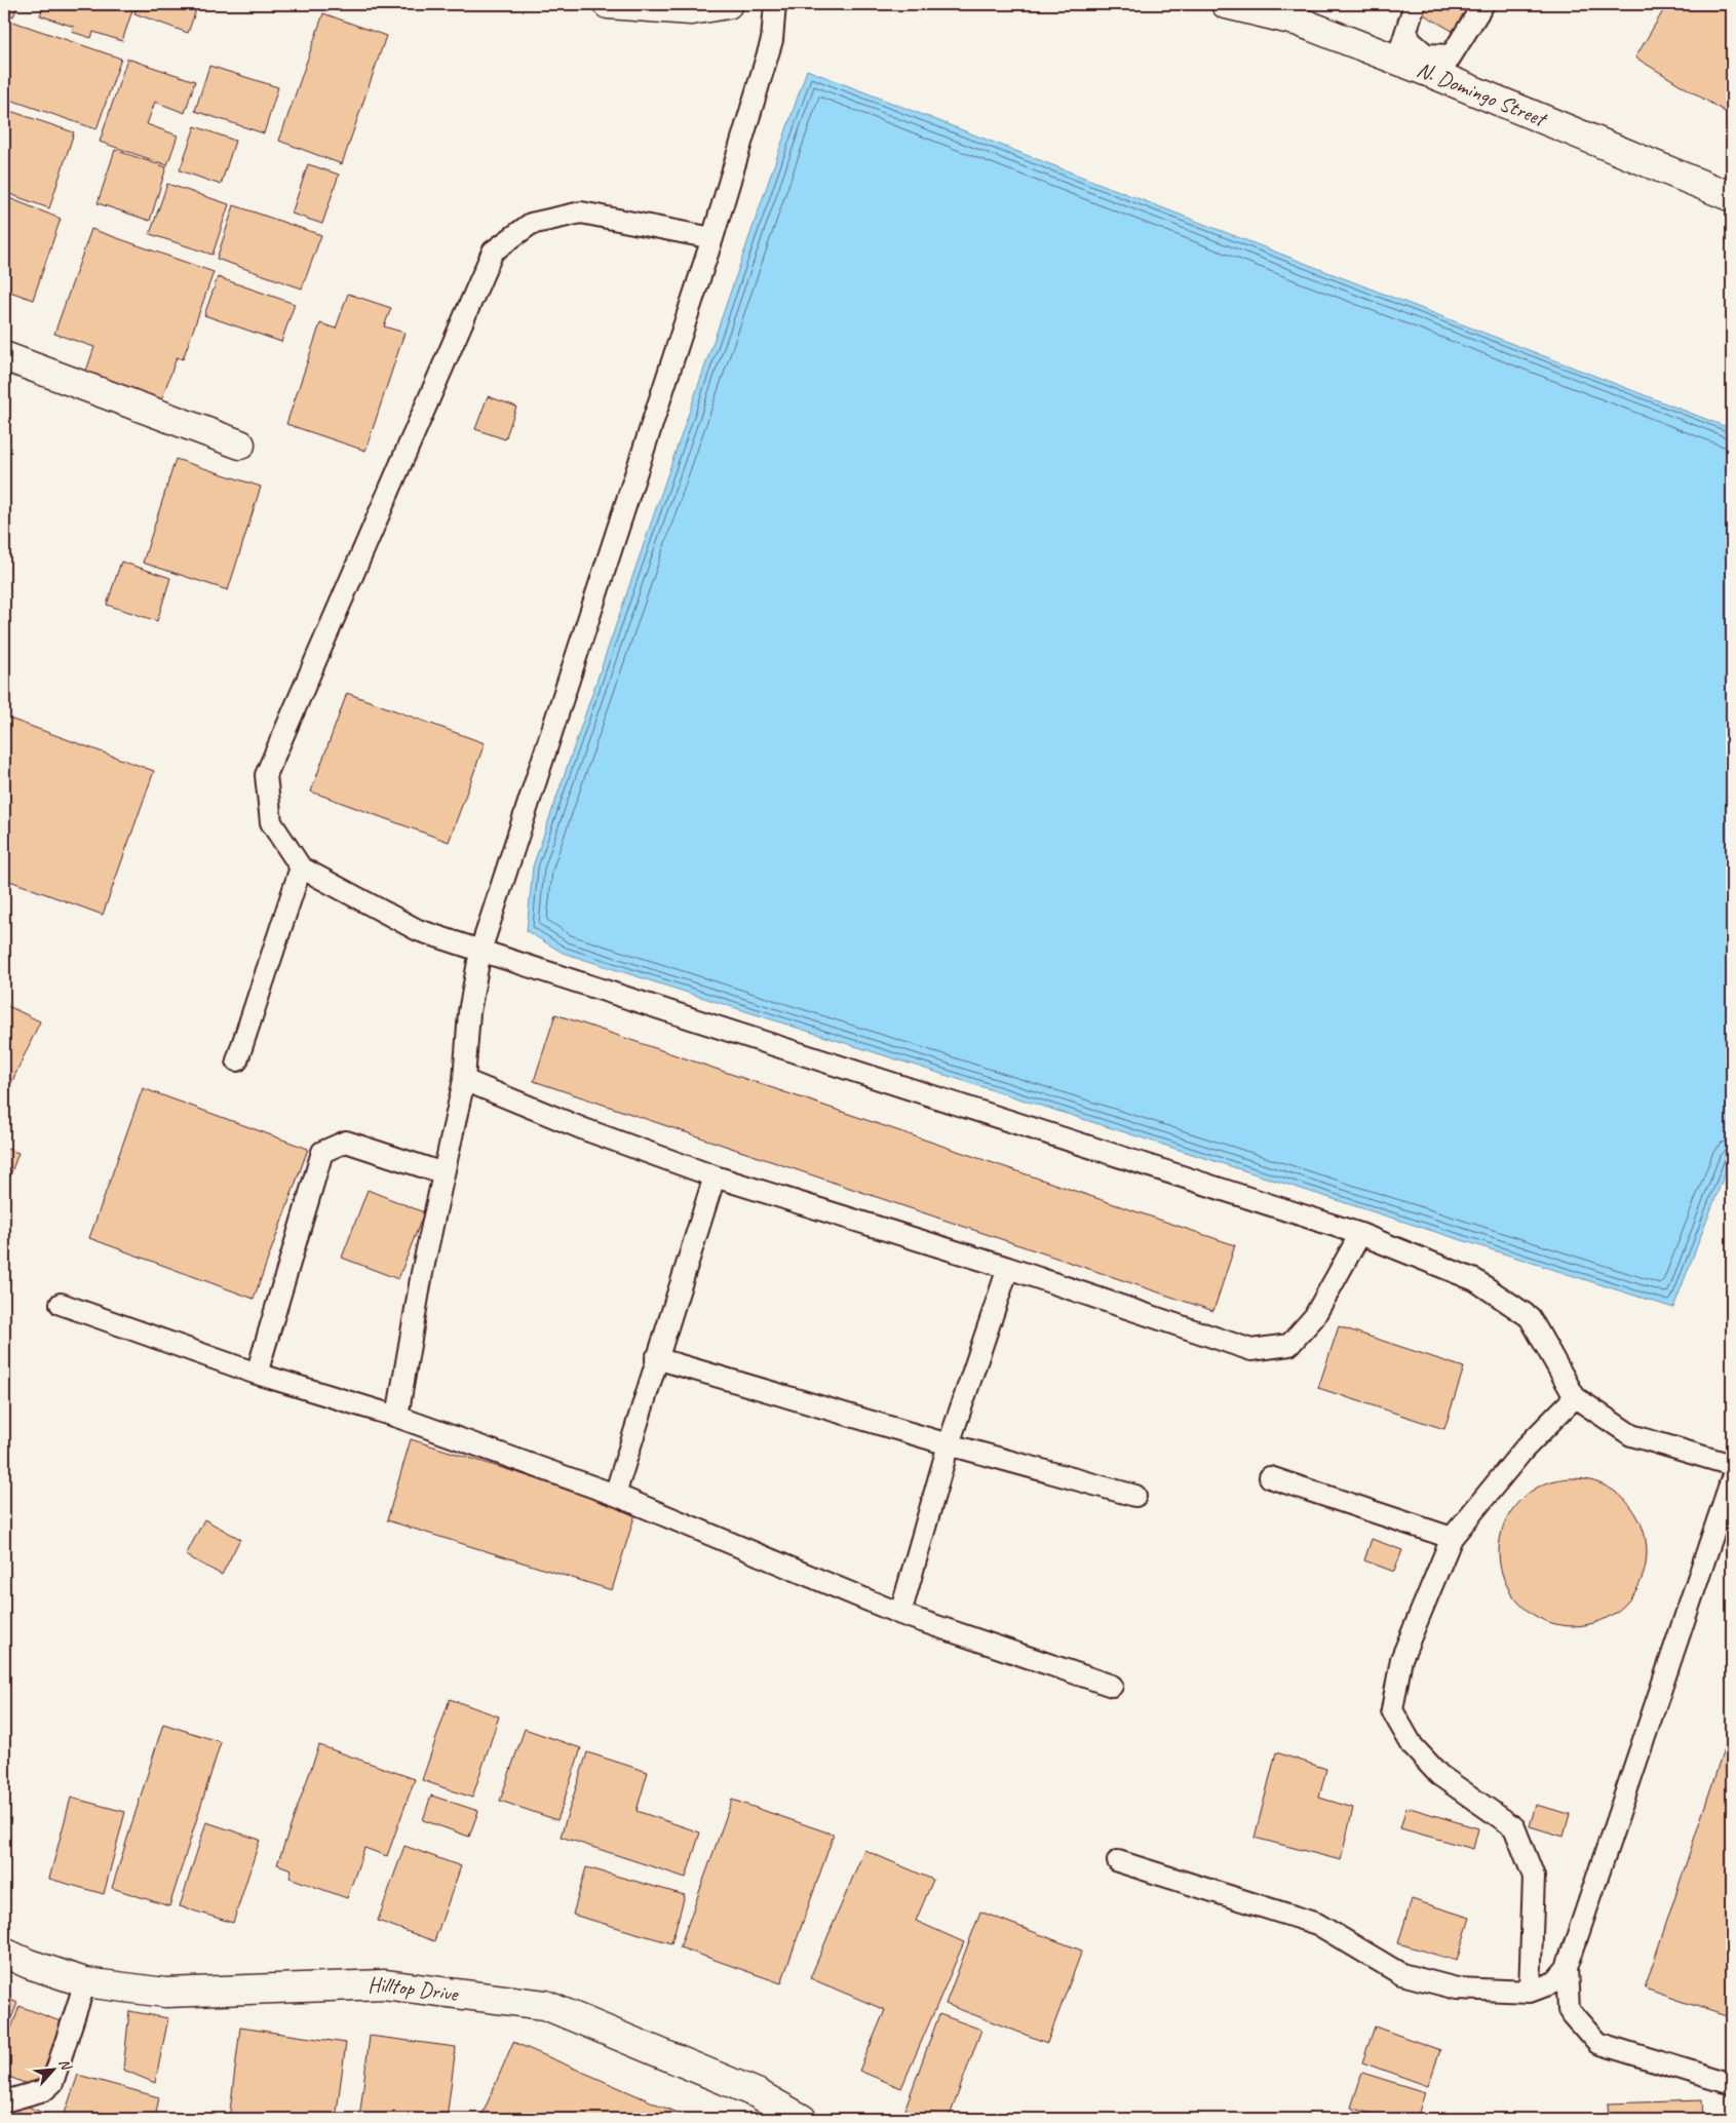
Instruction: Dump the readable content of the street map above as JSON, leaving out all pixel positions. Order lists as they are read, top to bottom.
{
  "streets": {
    "street": ["N. Domingo Street", "Hilltop Drive"]
  },
  "north": "top right"
}
